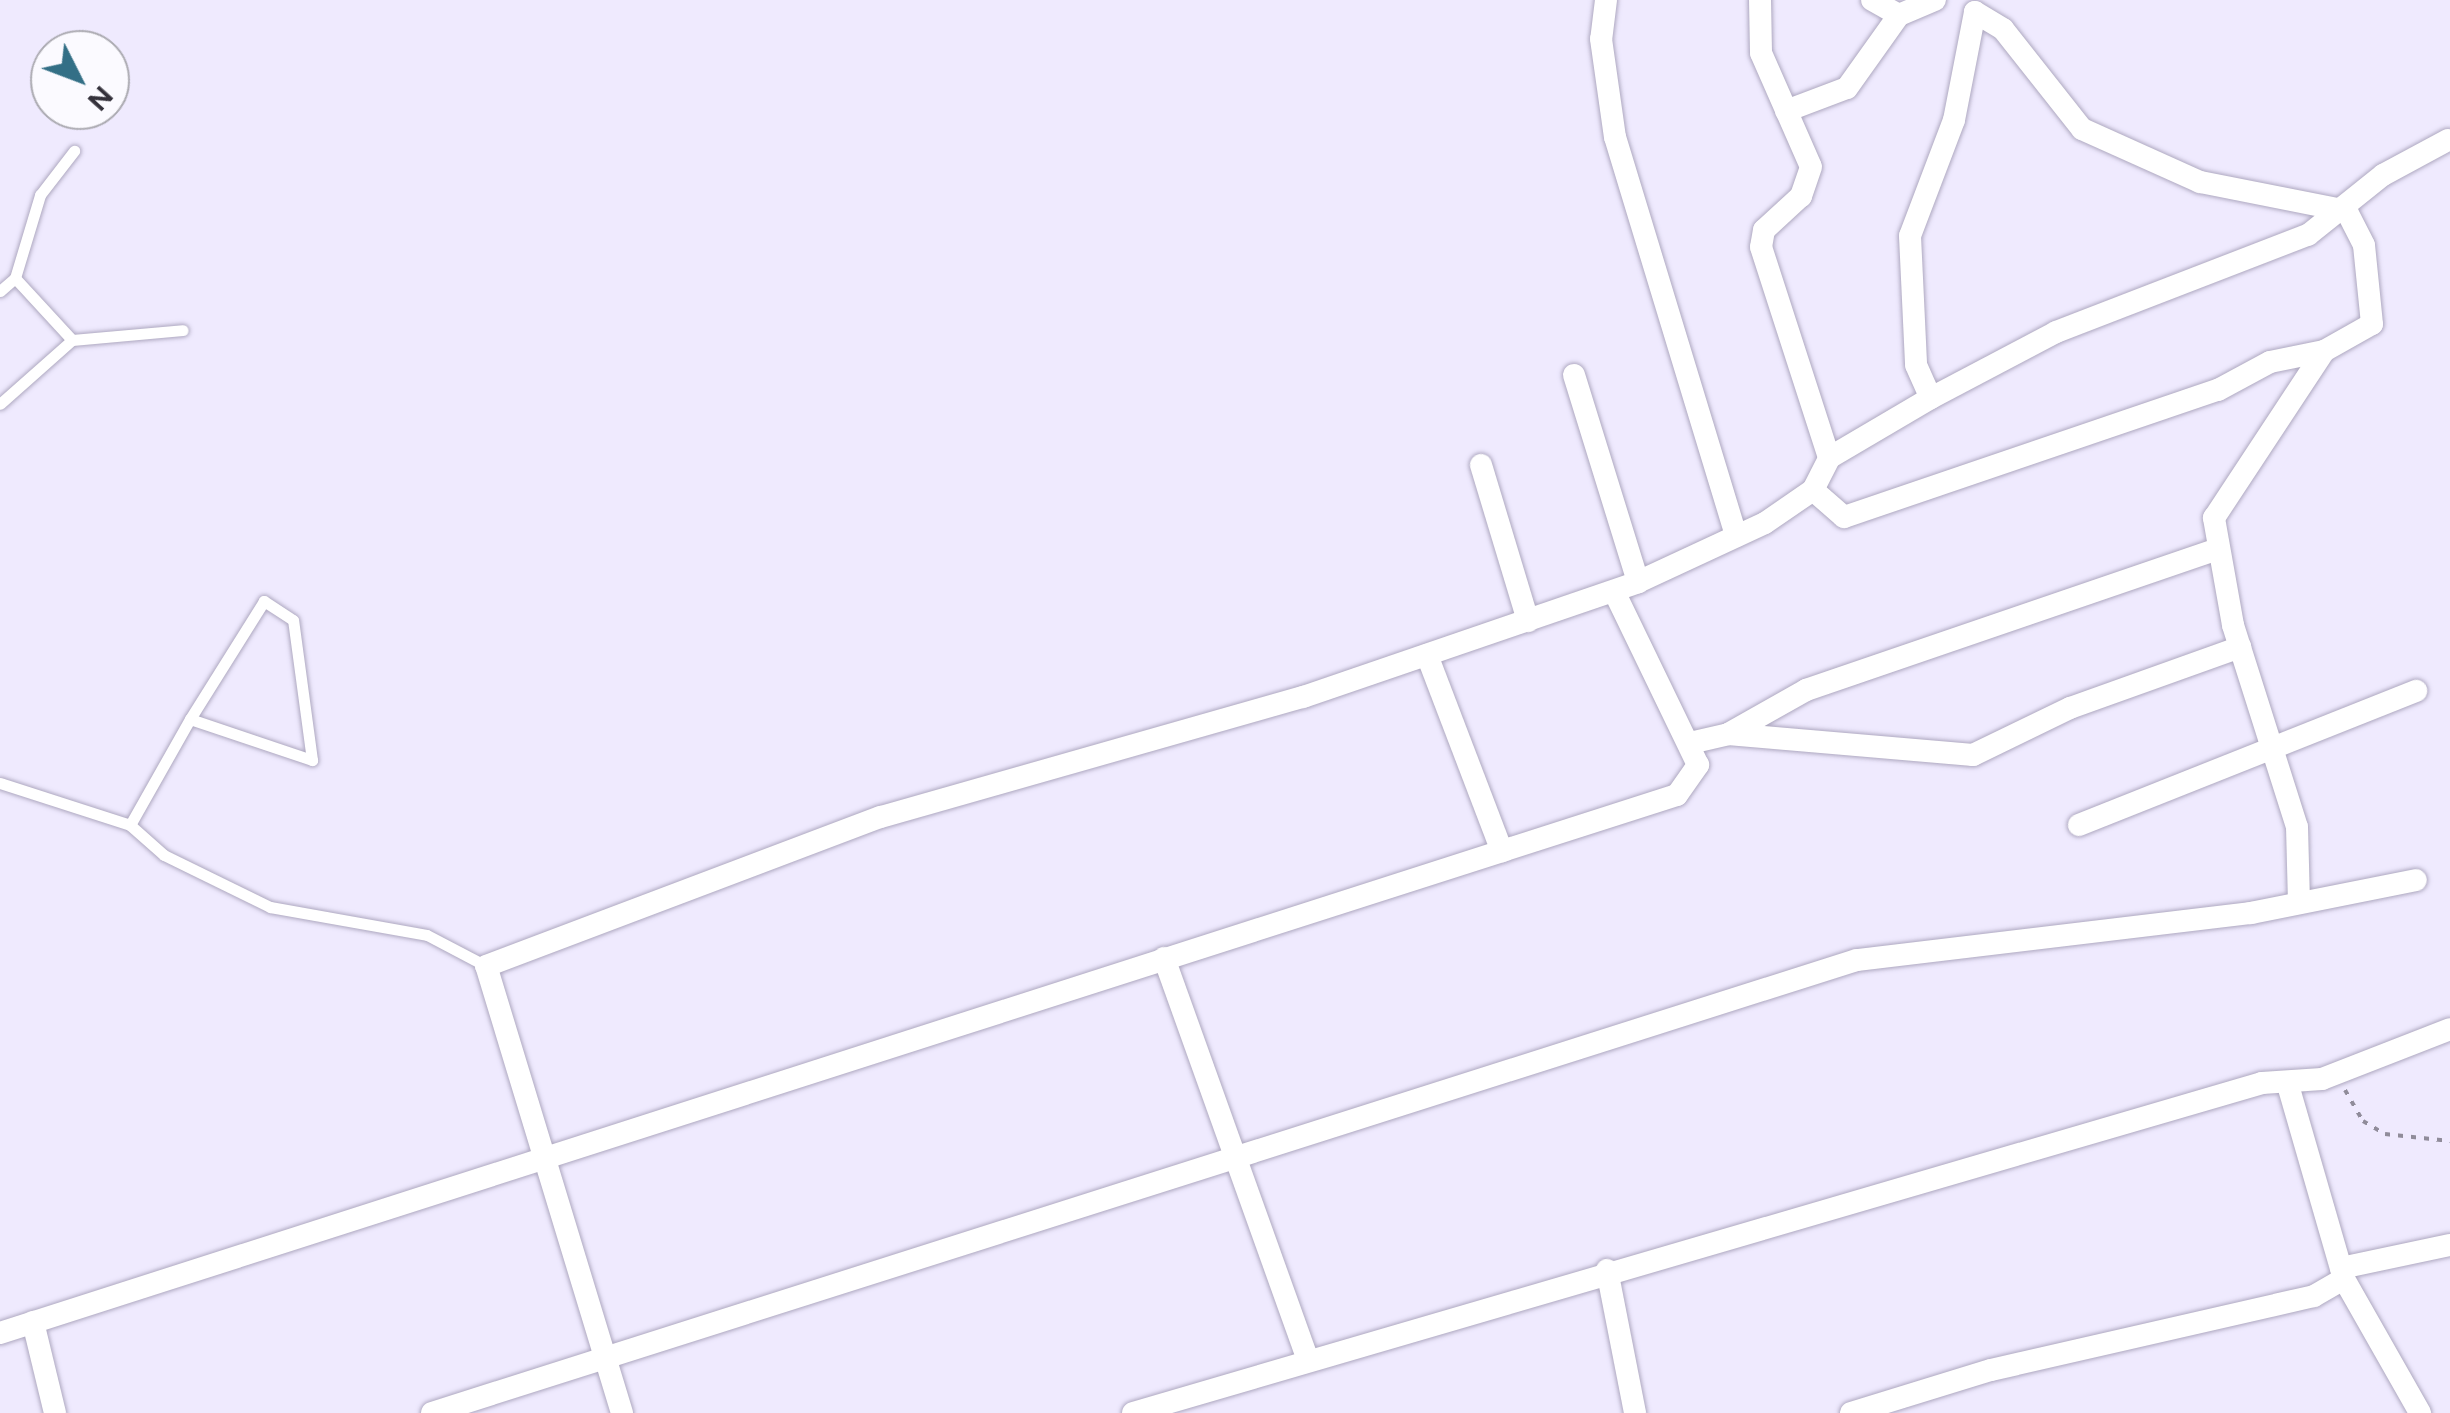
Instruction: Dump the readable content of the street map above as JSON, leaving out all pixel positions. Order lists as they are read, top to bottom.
{
  "north": "bottom right"
}
